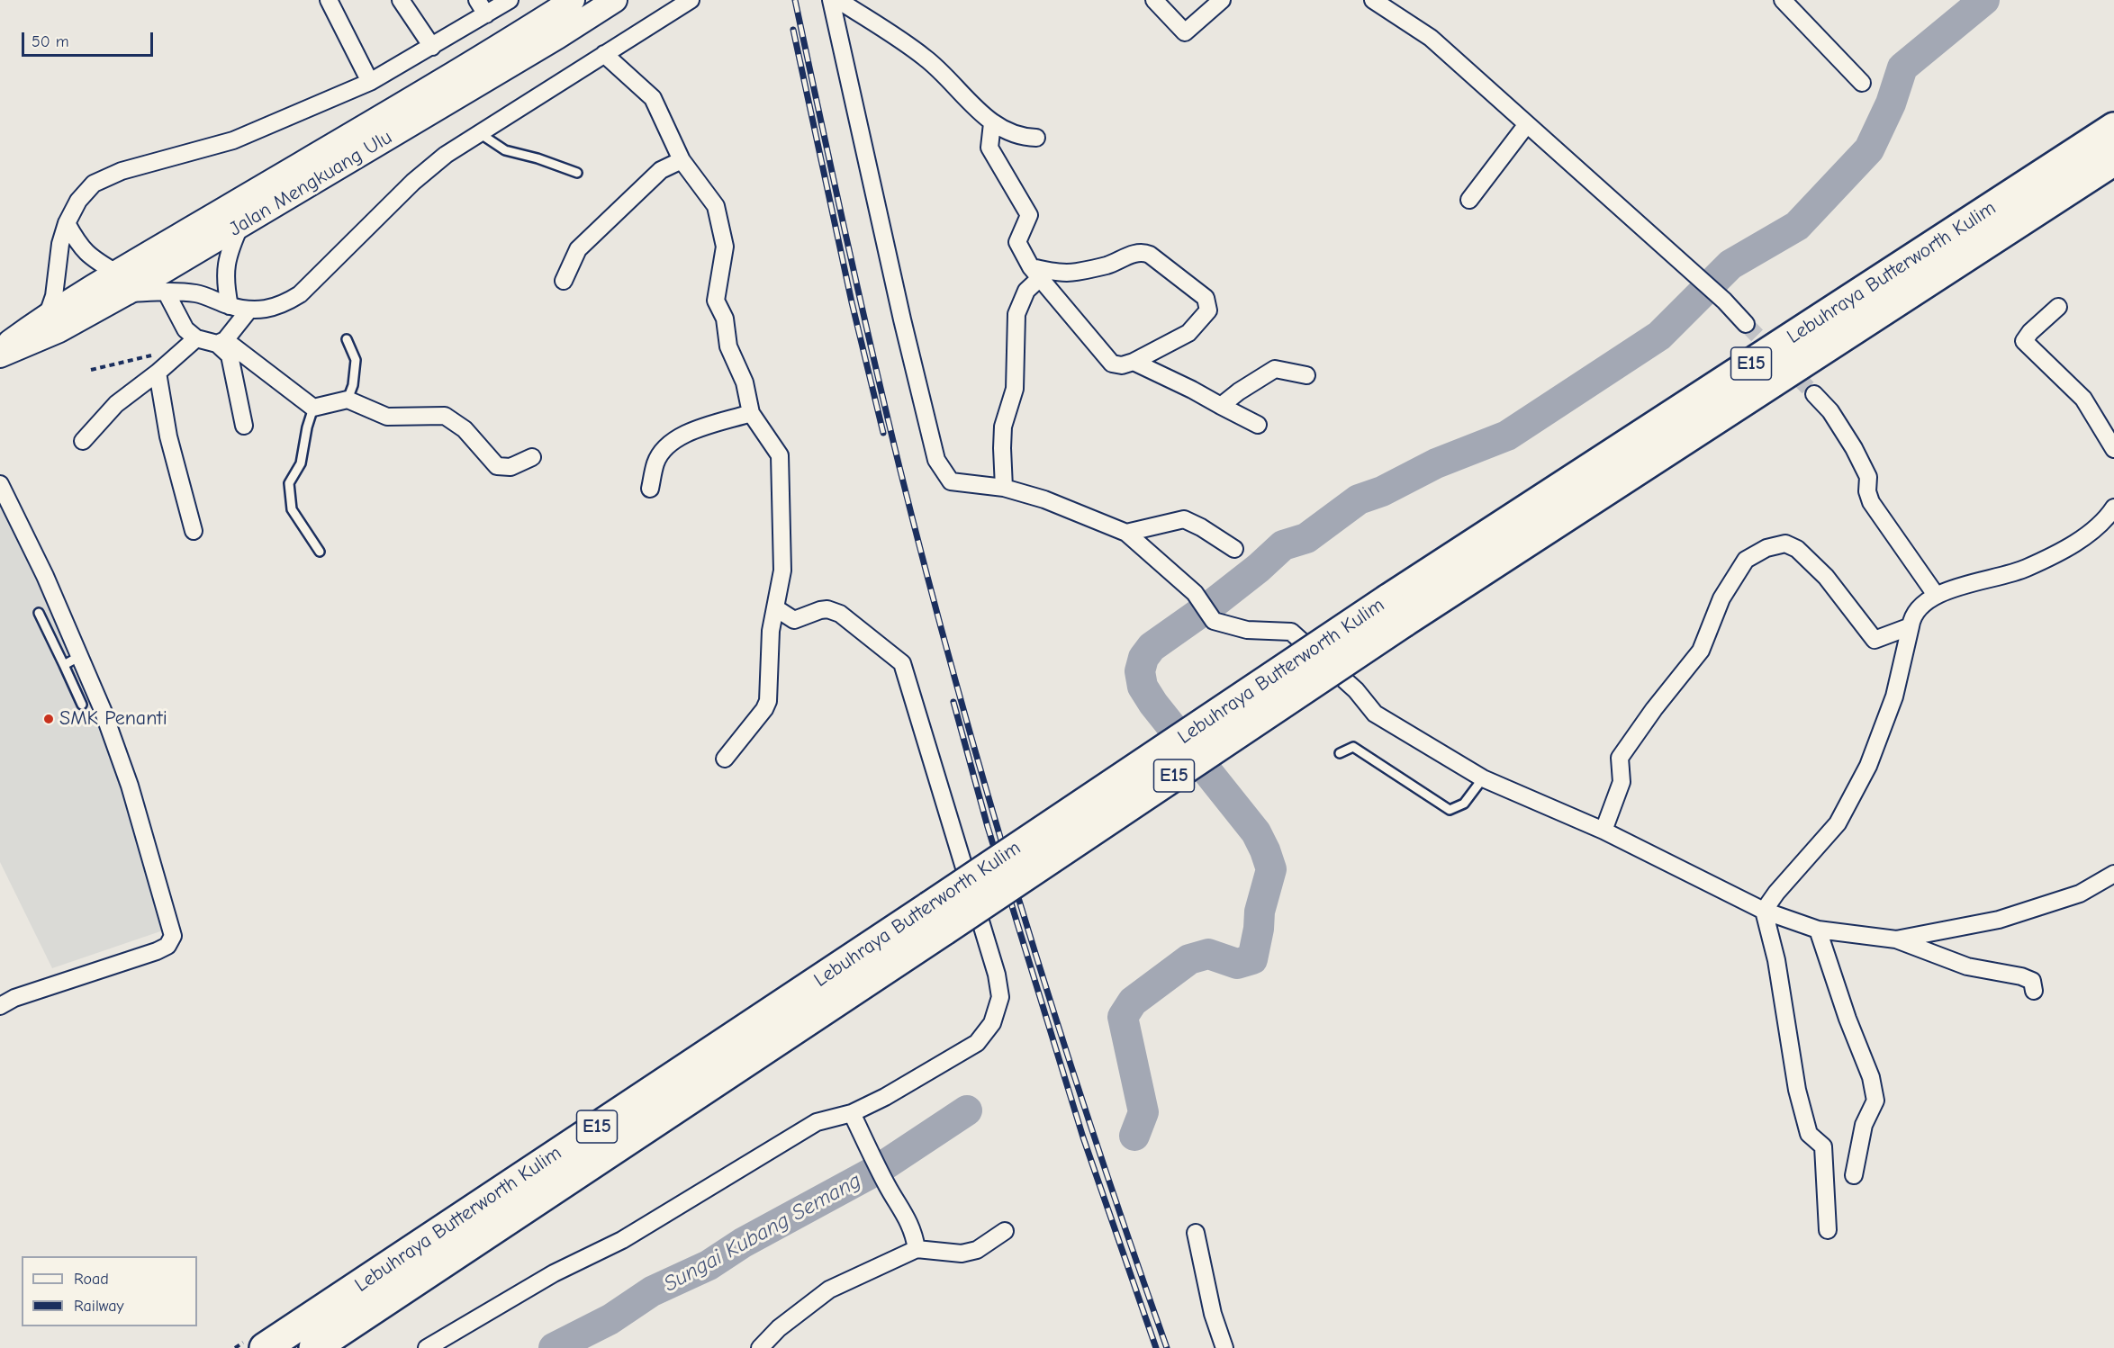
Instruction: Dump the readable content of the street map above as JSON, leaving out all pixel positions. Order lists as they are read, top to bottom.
{
  "streets": {
    "highway": ["Lebuhraya Butterworth Kulim", "E15"],
    "main road": ["Jalan Mengkuang Ulu"]
  },
  "water": ["Sungai Kubang Semang"],
  "places": ["SMK Penanti"],
  "legend": ["Road", "Railway"],
  "scale_bar": "50 m"
}
